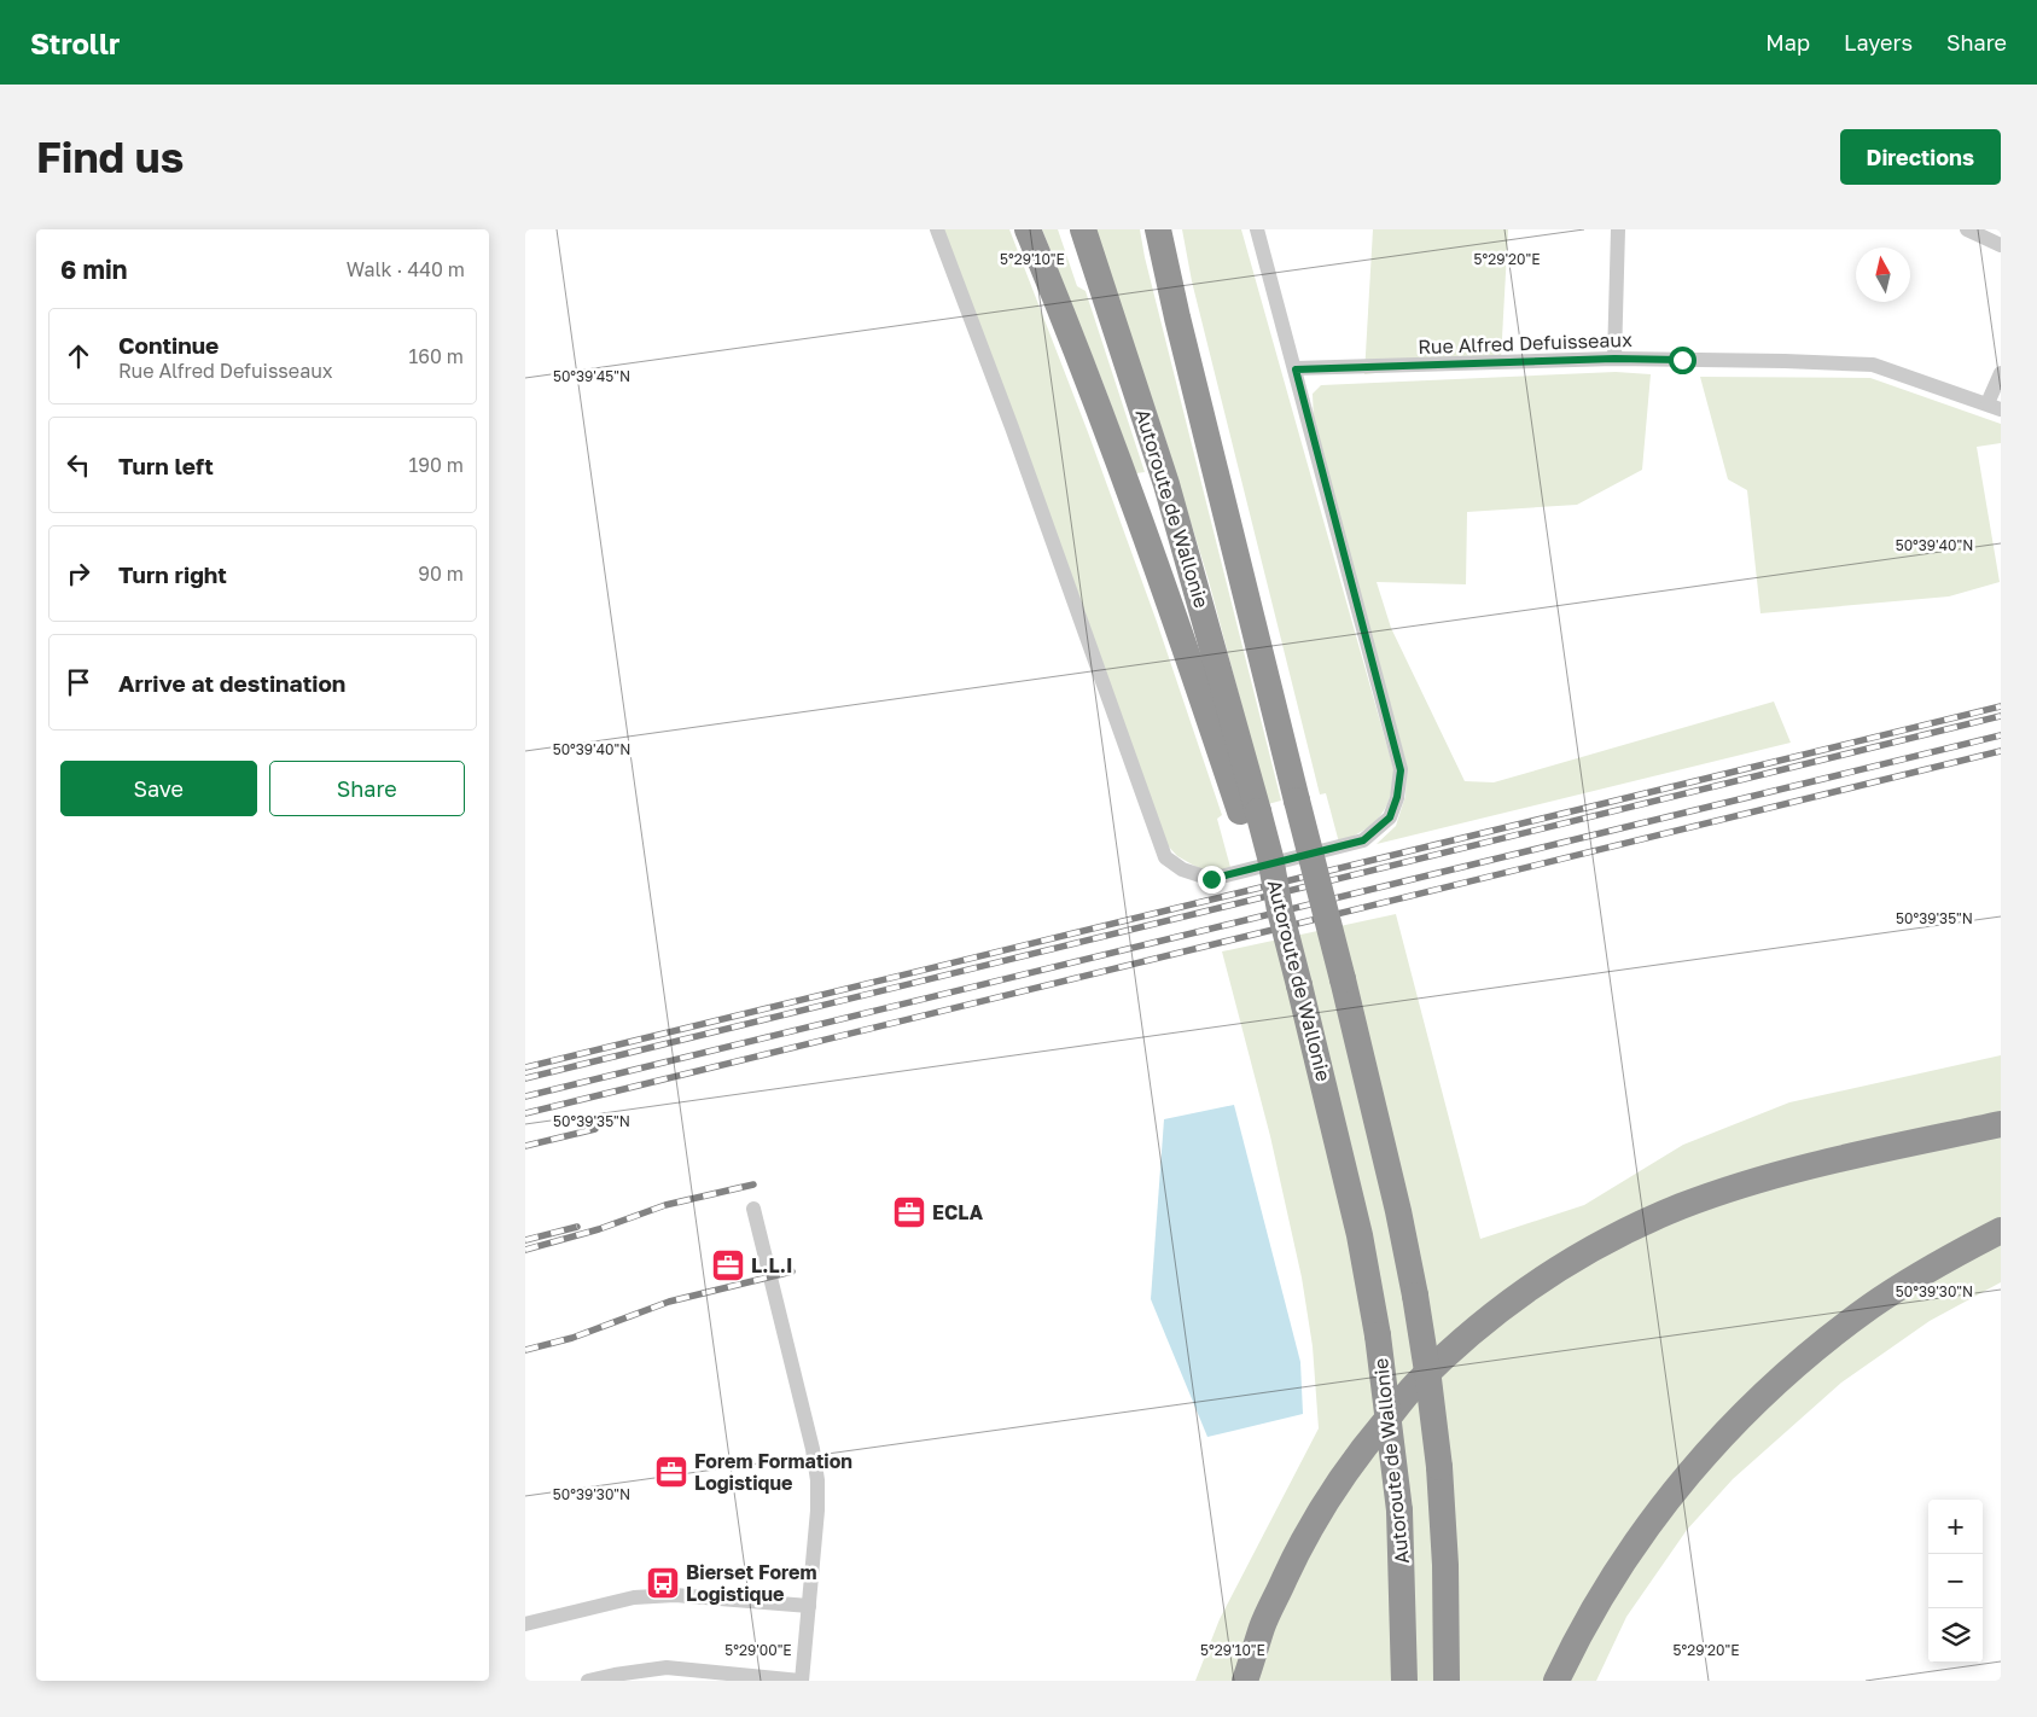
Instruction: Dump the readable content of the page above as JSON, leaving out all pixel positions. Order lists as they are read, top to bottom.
{
  "streets": {
    "highway": ["Autoroute de Wallonie"],
    "street": ["Rue Alfred Defuisseaux"]
  },
  "places": {
    "office": ["ECLA", "L.L.I", "Forem Formation Logistique"],
    "bus stop": ["Bierset Forem Logistique"]
  },
  "north": "top",
  "page": {
    "header": "Strollr",
    "nav": ["Map", "Layers", "Share"],
    "buttons": [
      "Directions",
      ["Save", "Share"]
    ],
    "title": "Find us",
    "heading": ["6 min", "Walk · 440 m"],
    "list": [
      ["Continue", "Rue Alfred Defuisseaux", "160 m"],
      ["Turn left", "190 m"],
      ["Turn right", "90 m"],
      "Arrive at destination"
    ],
    "map_buttons": ["+", "−"]
  },
  "coordinates": [
    "5°29'10\"E",
    "5°29'20\"E",
    "50°39'45\"N",
    "50°39'40\"N",
    "50°39'35\"N",
    "50°39'30\"N",
    "5°29'00\"E"
  ]
}
